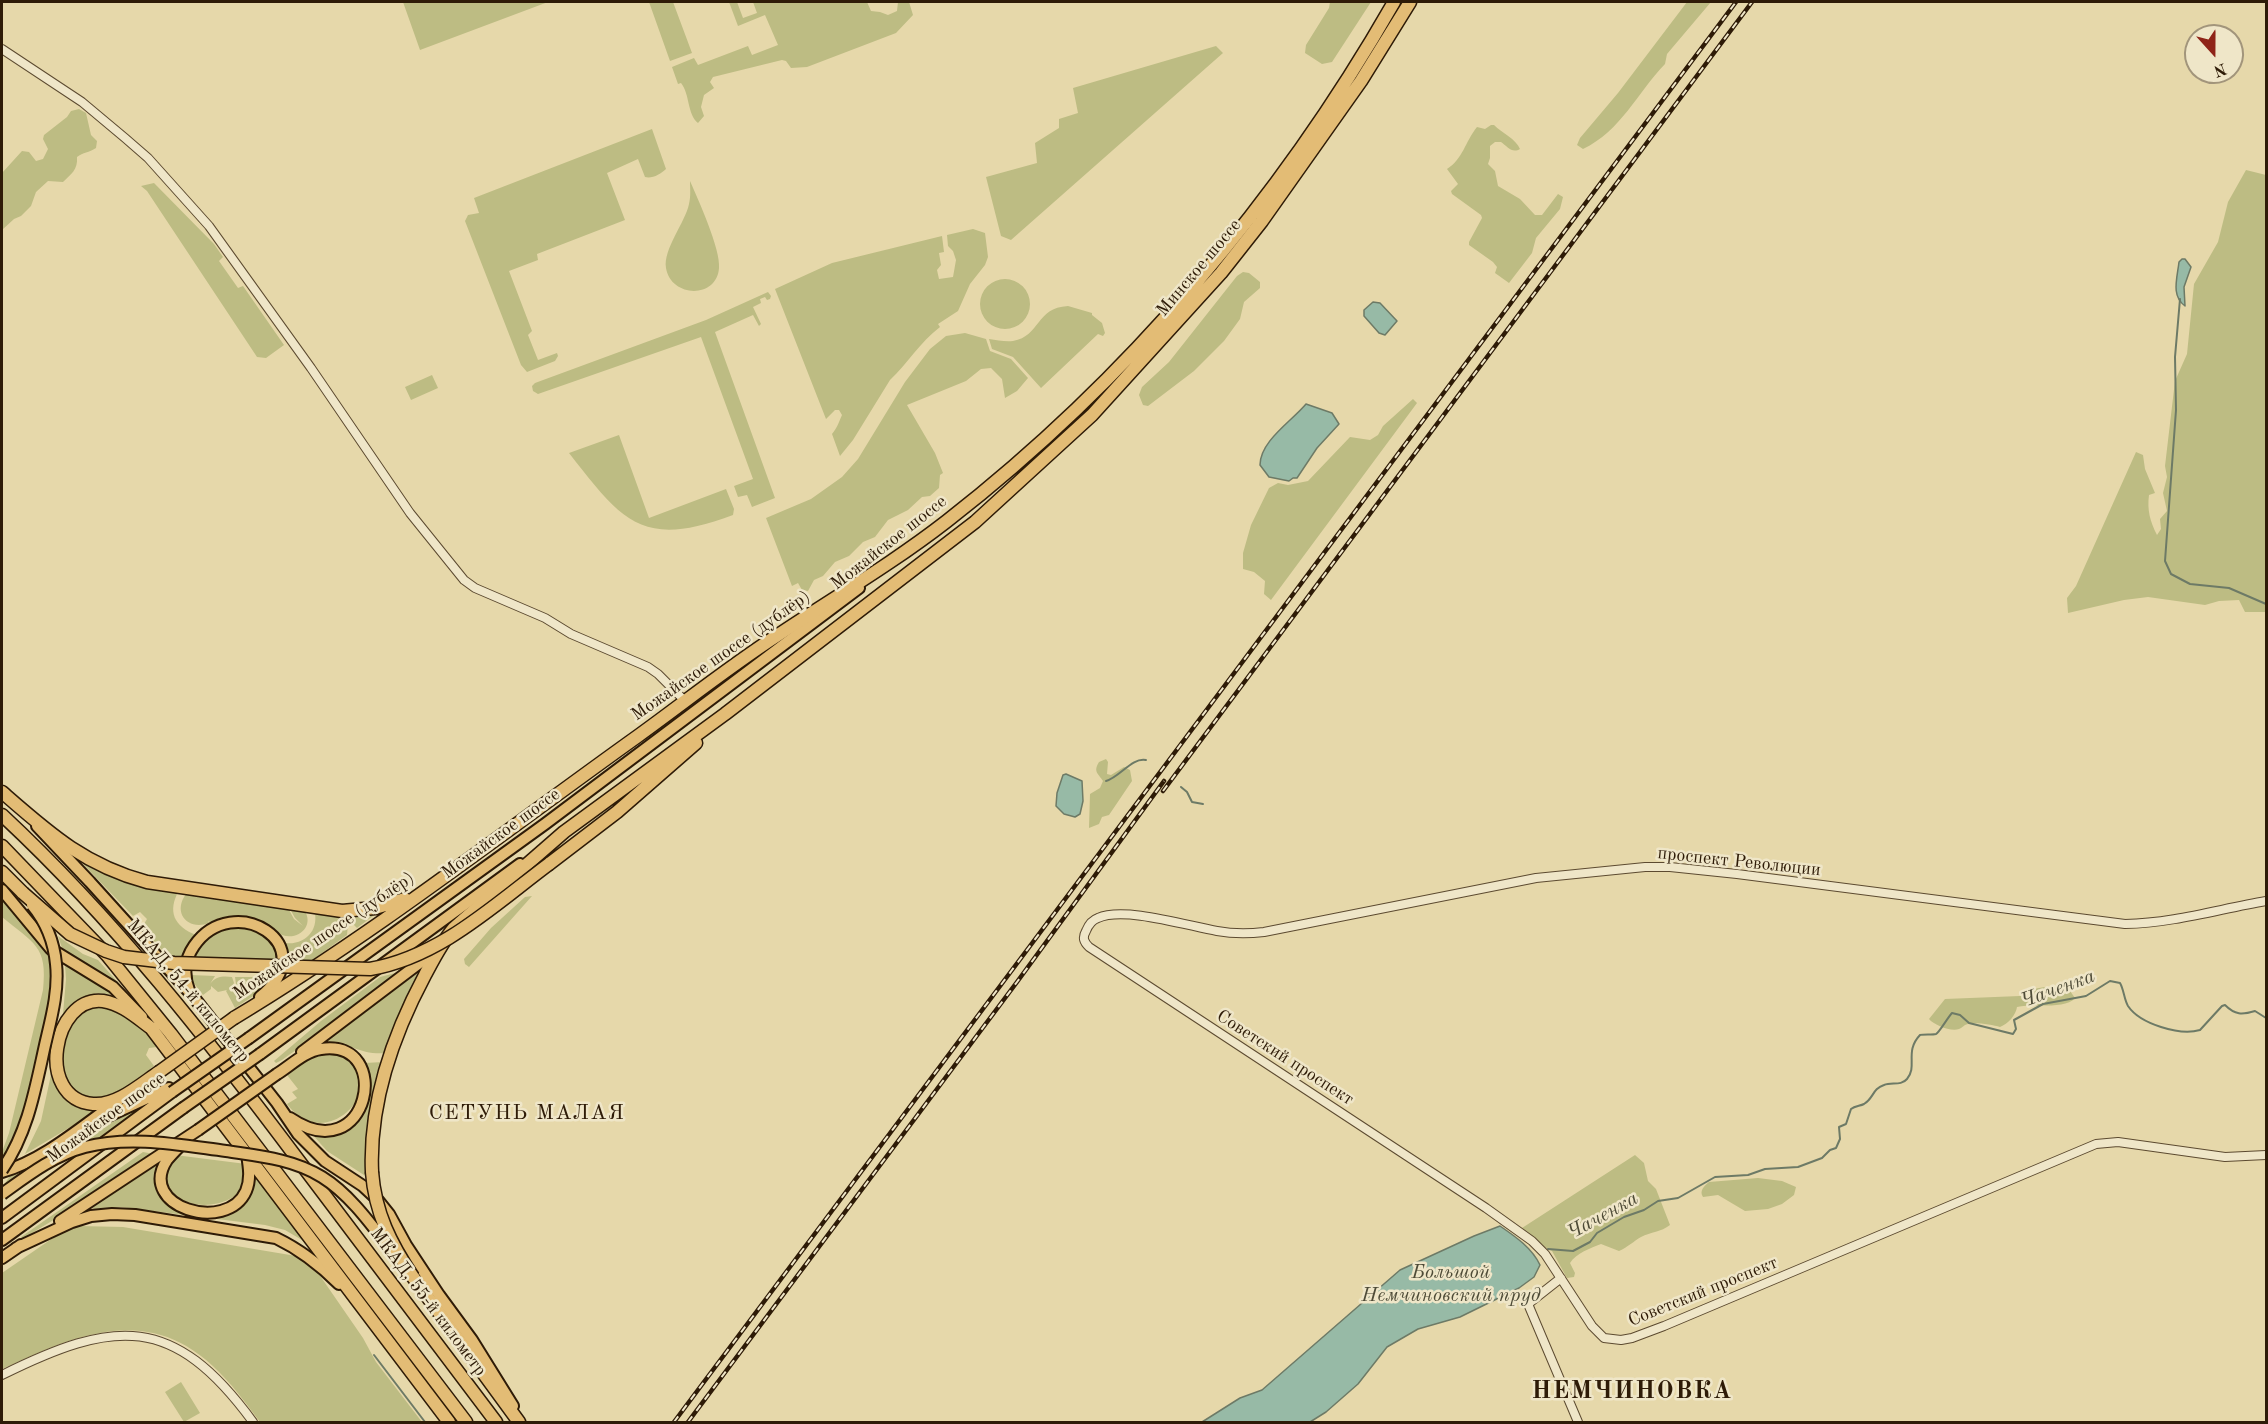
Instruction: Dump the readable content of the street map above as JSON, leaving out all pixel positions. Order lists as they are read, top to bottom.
{
  "streets": {
    "highway": [
      "Минское шоссе",
      "Можайское шоссе",
      "Можайское шоссе (дублёр)",
      "МКАД, 54-й километр",
      "МКАД, 55-й километр"
    ],
    "street": ["проспект Революции", "Советский проспект"]
  },
  "crossings": [
    ["Минское шоссе", "Можайское шоссе"],
    ["Можайское шоссе", "Можайское шоссе (дублёр)"],
    ["проспект Революции", "Советский проспект"],
    ["МКАД, 54-й километр", "МКАД, 55-й километр"]
  ],
  "districts": ["СЕТУНЬ МАЛАЯ", "НЕМЧИНОВКА"],
  "water": ["Чаченка", "Большой Немчиновский пруд"],
  "north": "bottom"
}
